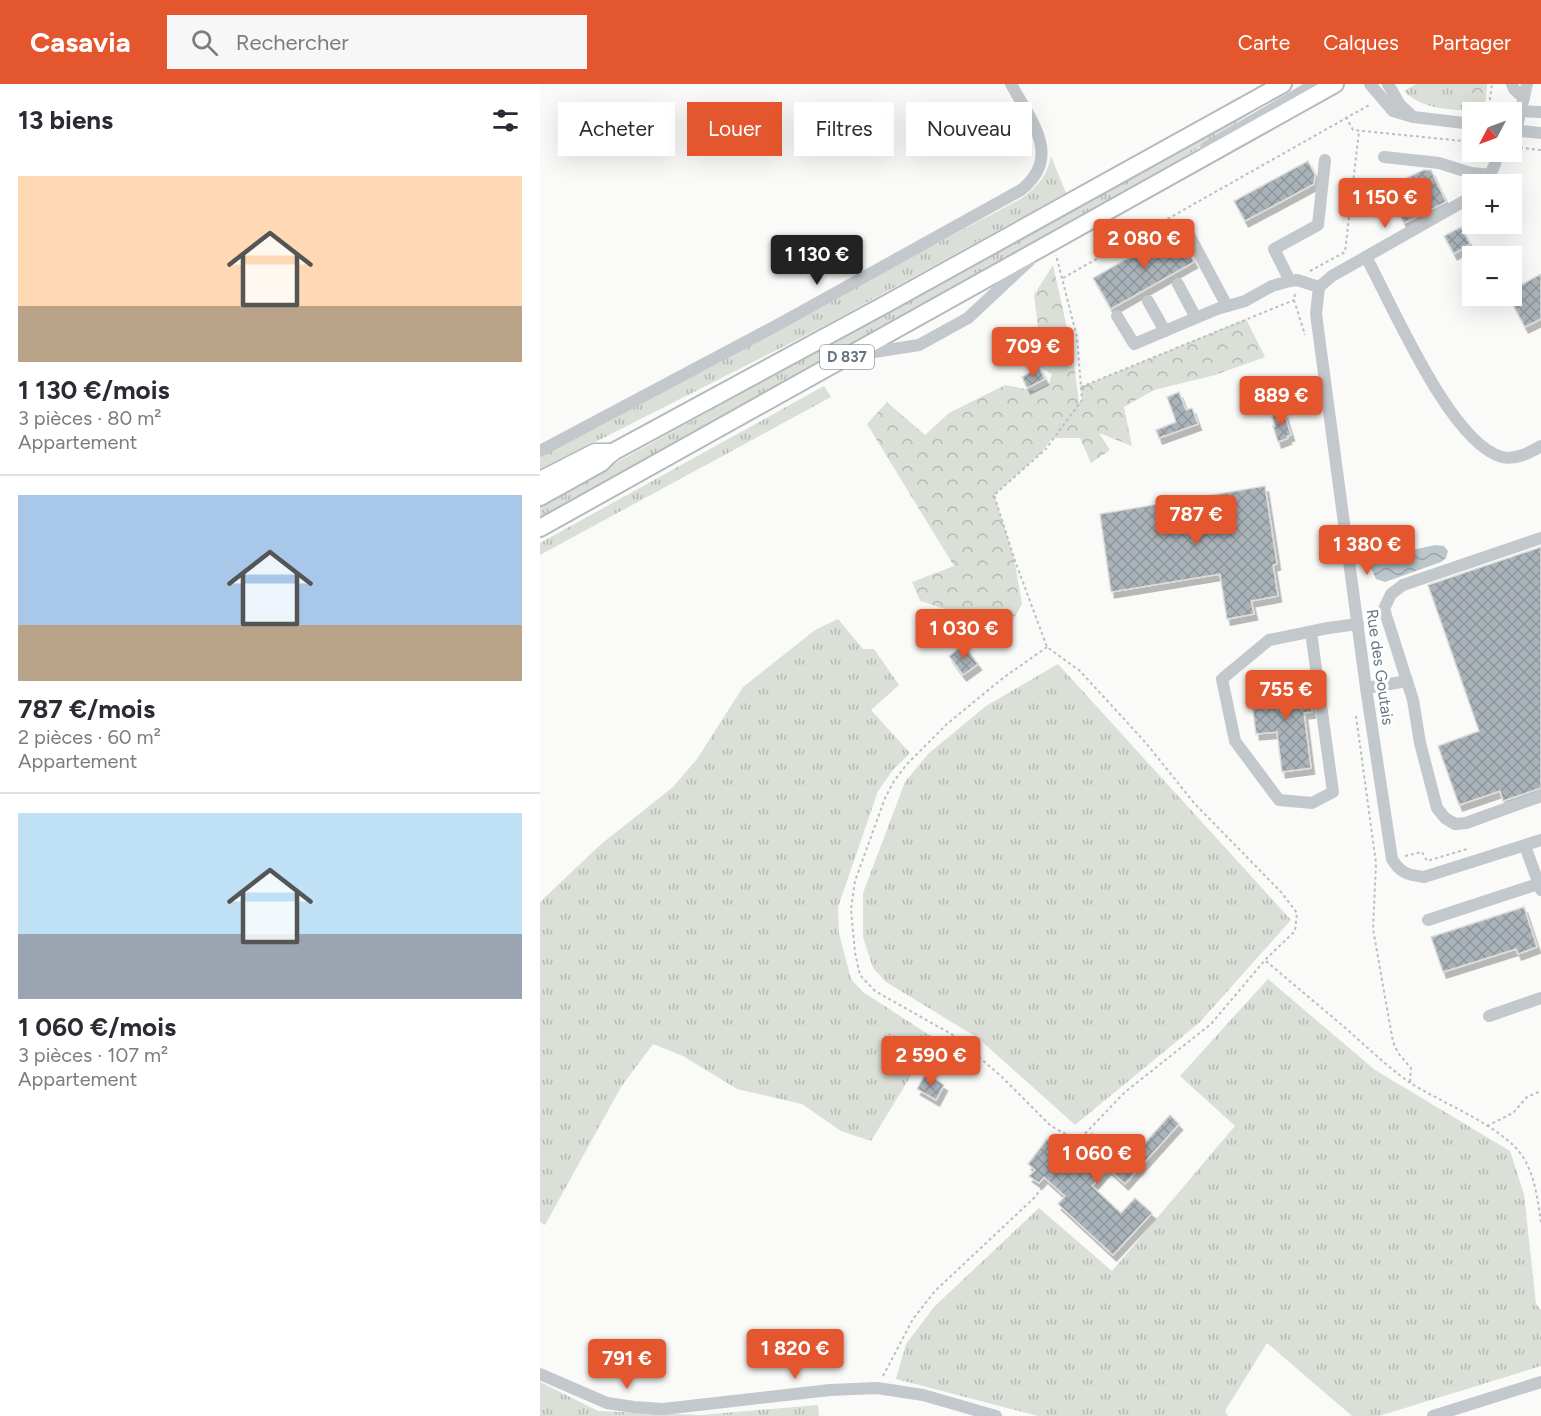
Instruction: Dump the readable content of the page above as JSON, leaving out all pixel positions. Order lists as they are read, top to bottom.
{
  "streets": {
    "main road": ["D 837"],
    "street": ["Rue des Goutais"]
  },
  "north": "bottom left",
  "page": {
    "header": "Casavia",
    "search": "Rechercher",
    "nav": ["Carte", "Calques", "Partager"],
    "heading": "13 biens",
    "map_buttons": ["+", "−"],
    "chip": [
      "Acheter",
      "Louer",
      "Filtres",
      "Nouveau"
    ],
    "list": [
      {
        "name": "1 130 €/mois",
        "note": "3 pièces · 80 m² · Appartement"
      },
      {
        "name": "787 €/mois",
        "note": "2 pièces · 60 m² · Appartement"
      },
      {
        "name": "1 060 €/mois",
        "note": "3 pièces · 107 m² · Appartement"
      }
    ],
    "price": [
      "1 150 €",
      "2 080 €",
      "1 130 €",
      "709 €",
      "889 €",
      "787 €",
      "1 380 €",
      "1 030 €",
      "755 €",
      "2 590 €",
      "1 060 €",
      "1 820 €",
      "791 €"
    ]
  }
}
